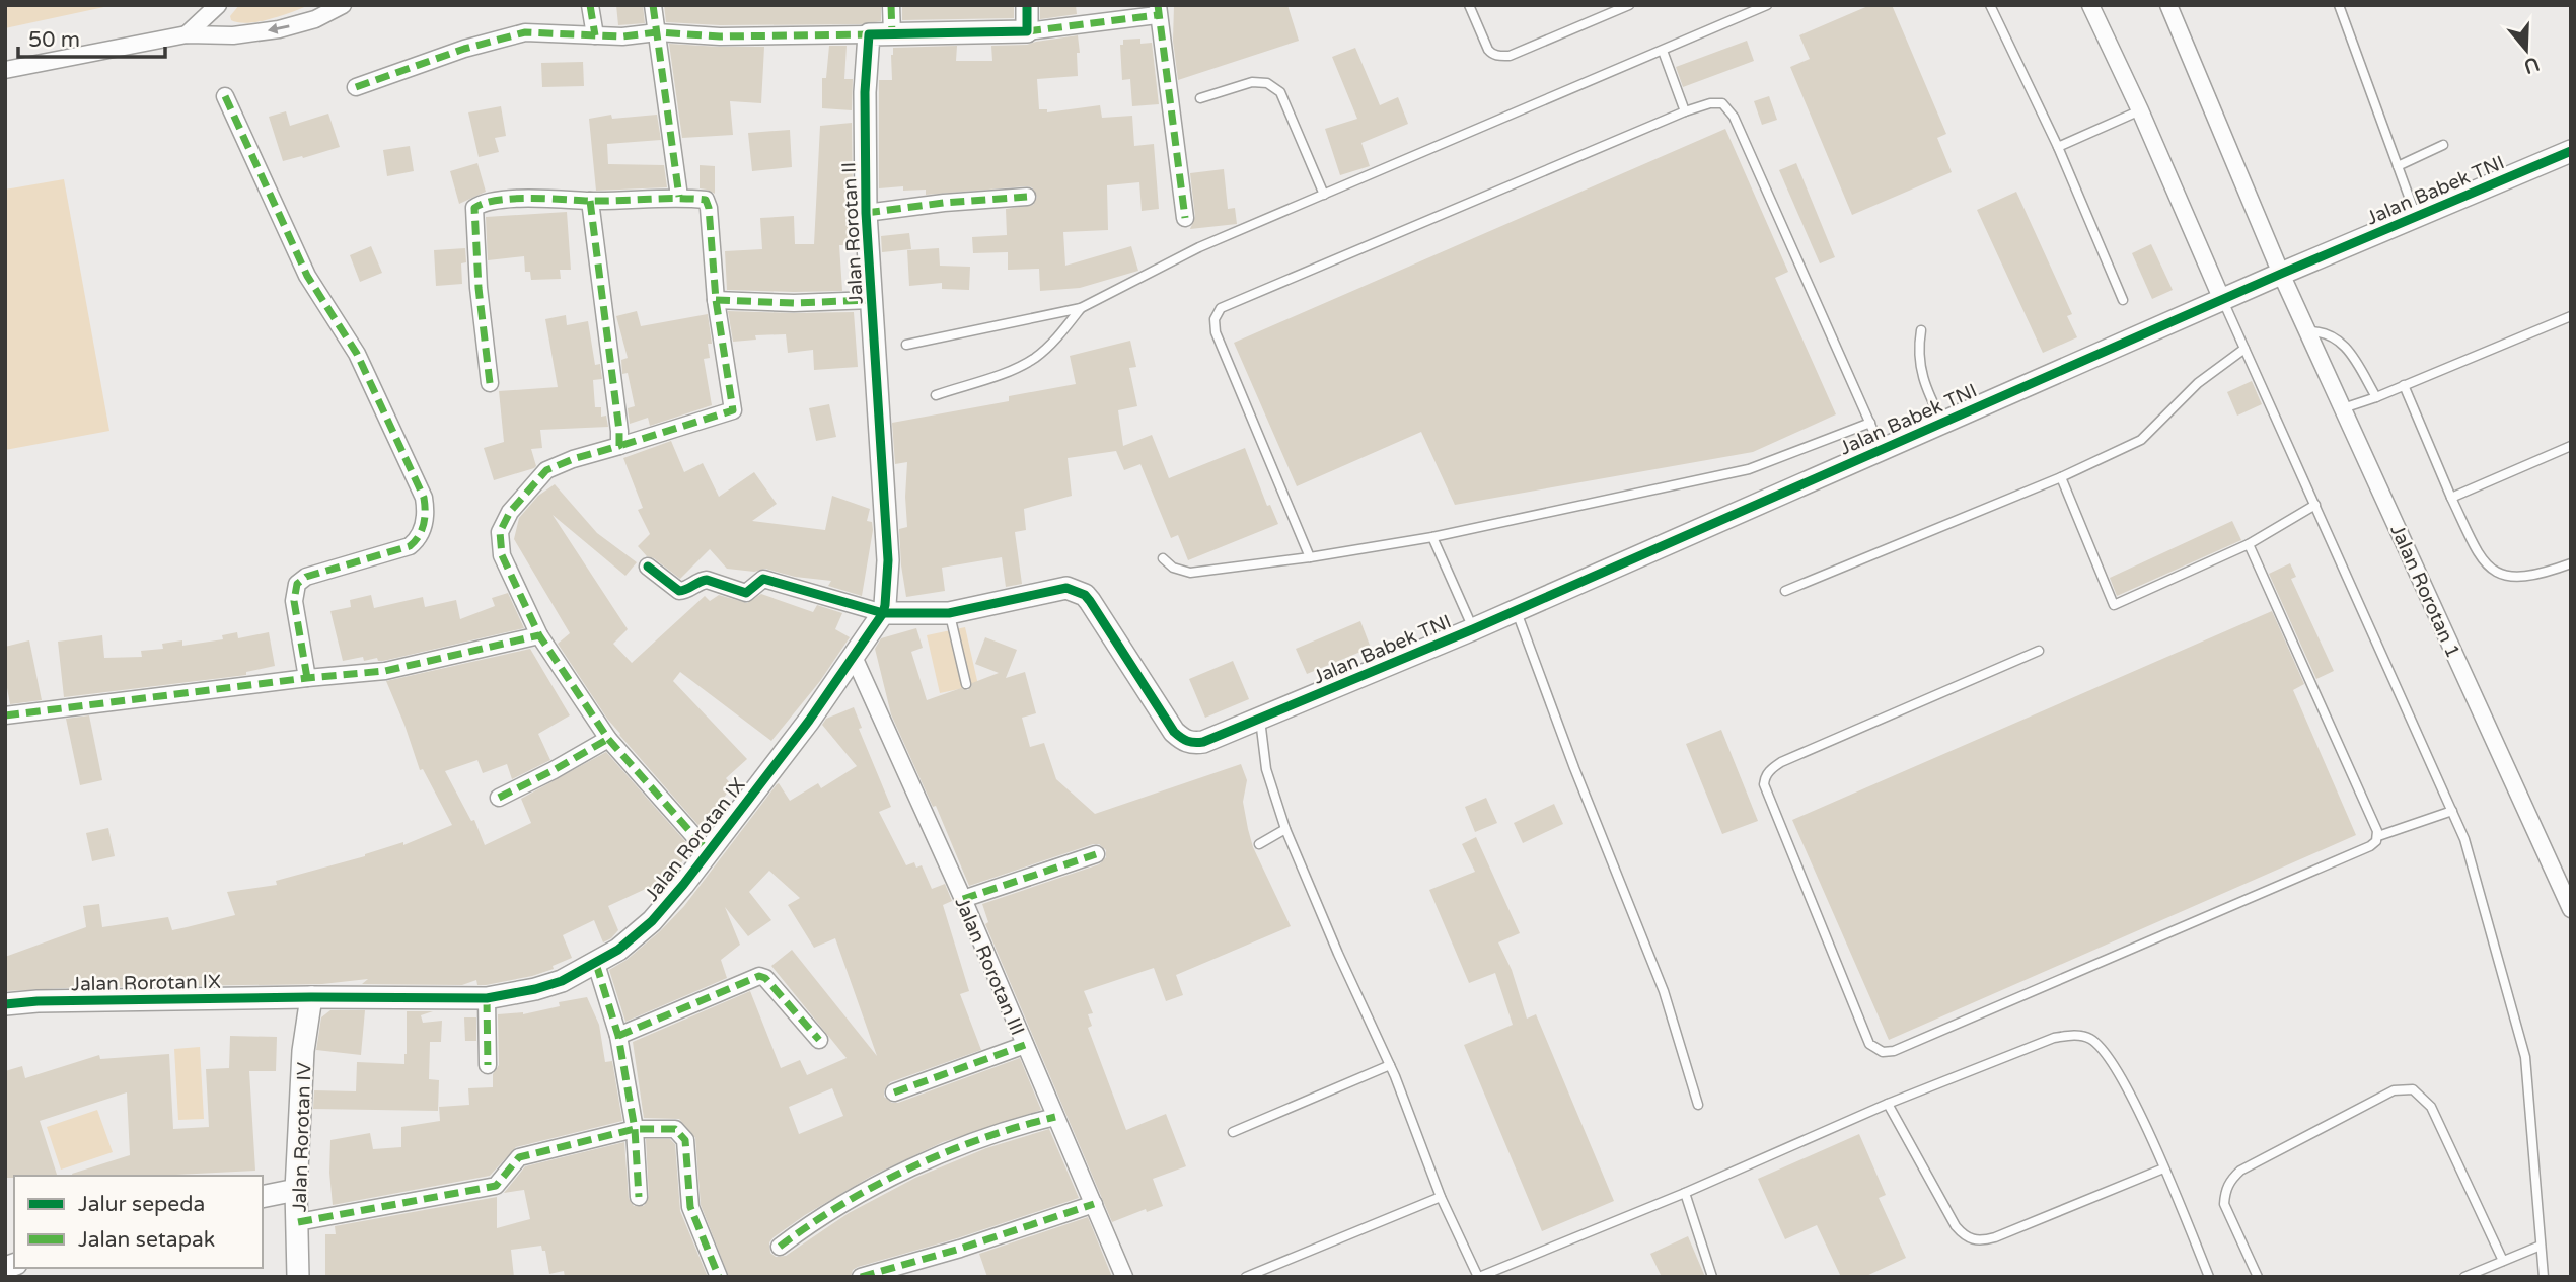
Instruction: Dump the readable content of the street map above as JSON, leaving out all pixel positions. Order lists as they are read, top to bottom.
{
  "streets": {
    "street": [
      "Jalan Babek TNI",
      "Jalan Rorotan II",
      "Jalan Rorotan 1",
      "Jalan Rorotan IX",
      "Jalan Rorotan III",
      "Jalan Rorotan IV"
    ]
  },
  "crossings": [
    ["Jalan Babek TNI", "Jalan Rorotan 1"],
    ["Jalan Rorotan II", "Jalan Rorotan IX"],
    ["Jalan Rorotan IX", "Jalan Rorotan III"],
    ["Jalan Rorotan IX", "Jalan Rorotan IV"]
  ],
  "legend": ["Jalur sepeda", "Jalan setapak"],
  "scale_bar": "50 m",
  "north": "bottom"
}
